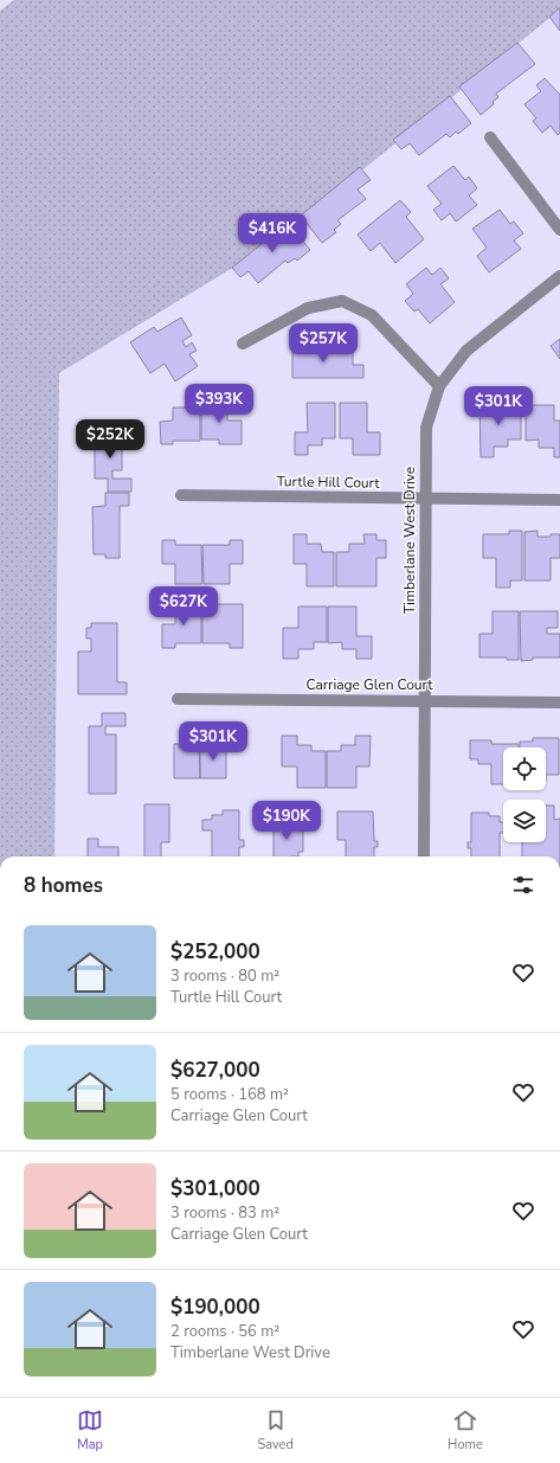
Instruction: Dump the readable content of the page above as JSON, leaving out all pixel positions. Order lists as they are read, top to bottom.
{
  "streets": {
    "street": ["Turtle Hill Court", "Timberlane West Drive", "Carriage Glen Court"]
  },
  "crossings": [
    ["Turtle Hill Court", "Timberlane West Drive"],
    ["Timberlane West Drive", "Carriage Glen Court"]
  ],
  "page": {
    "price": [
      "$416K",
      "$257K",
      "$393K",
      "$301K",
      "$252K",
      "$627K",
      "$301K",
      "$190K"
    ],
    "heading": "8 homes",
    "list": [
      {
        "name": "$252,000",
        "note": "3 rooms · 80 m² · Turtle Hill Court"
      },
      {
        "name": "$627,000",
        "note": "5 rooms · 168 m² · Carriage Glen Court"
      },
      {
        "name": "$301,000",
        "note": "3 rooms · 83 m² · Carriage Glen Court"
      },
      {
        "name": "$190,000",
        "note": "2 rooms · 56 m² · Timberlane West Drive"
      }
    ],
    "tabs": ["Map", "Saved", "Home"]
  }
}
